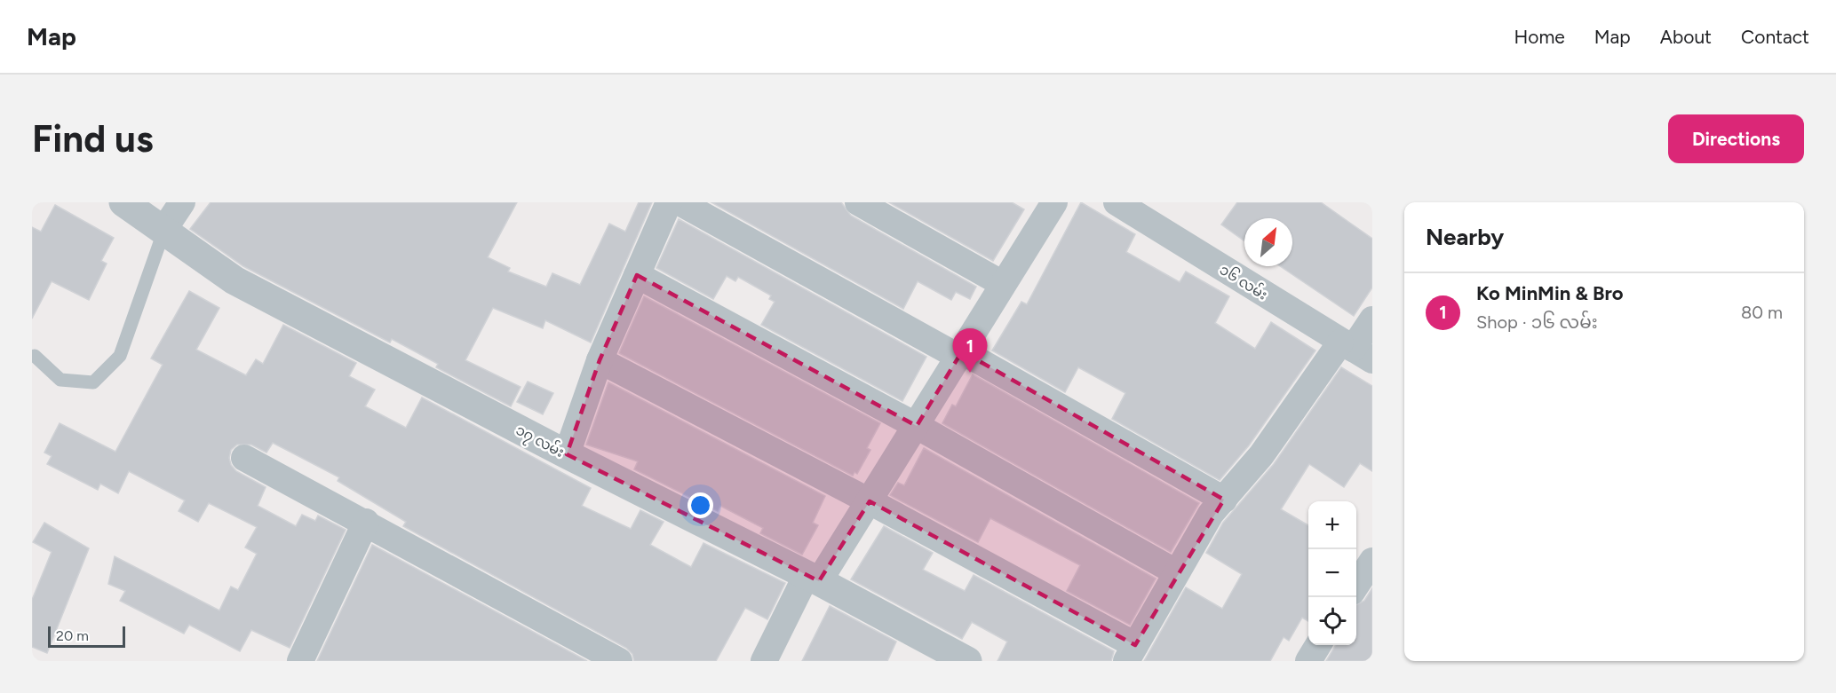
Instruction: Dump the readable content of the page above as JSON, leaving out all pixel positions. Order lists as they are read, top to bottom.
{
  "streets": {
    "street": ["၁၆ လမ်း", "၁၇ လမ်း"]
  },
  "scale_bar": "20 m",
  "north": "top right",
  "page": {
    "header": "Map",
    "nav": [
      "Home",
      "Map",
      "About",
      "Contact"
    ],
    "buttons": "Directions",
    "title": "Find us",
    "heading": "Nearby",
    "list": [
      {
        "mark": "1",
        "name": "Ko MinMin & Bro",
        "note": "Shop · ၁၆ လမ်း",
        "value": "80 m"
      }
    ],
    "pins": "1",
    "map_buttons": ["+", "−"],
    "scale": "20 m"
  }
}
